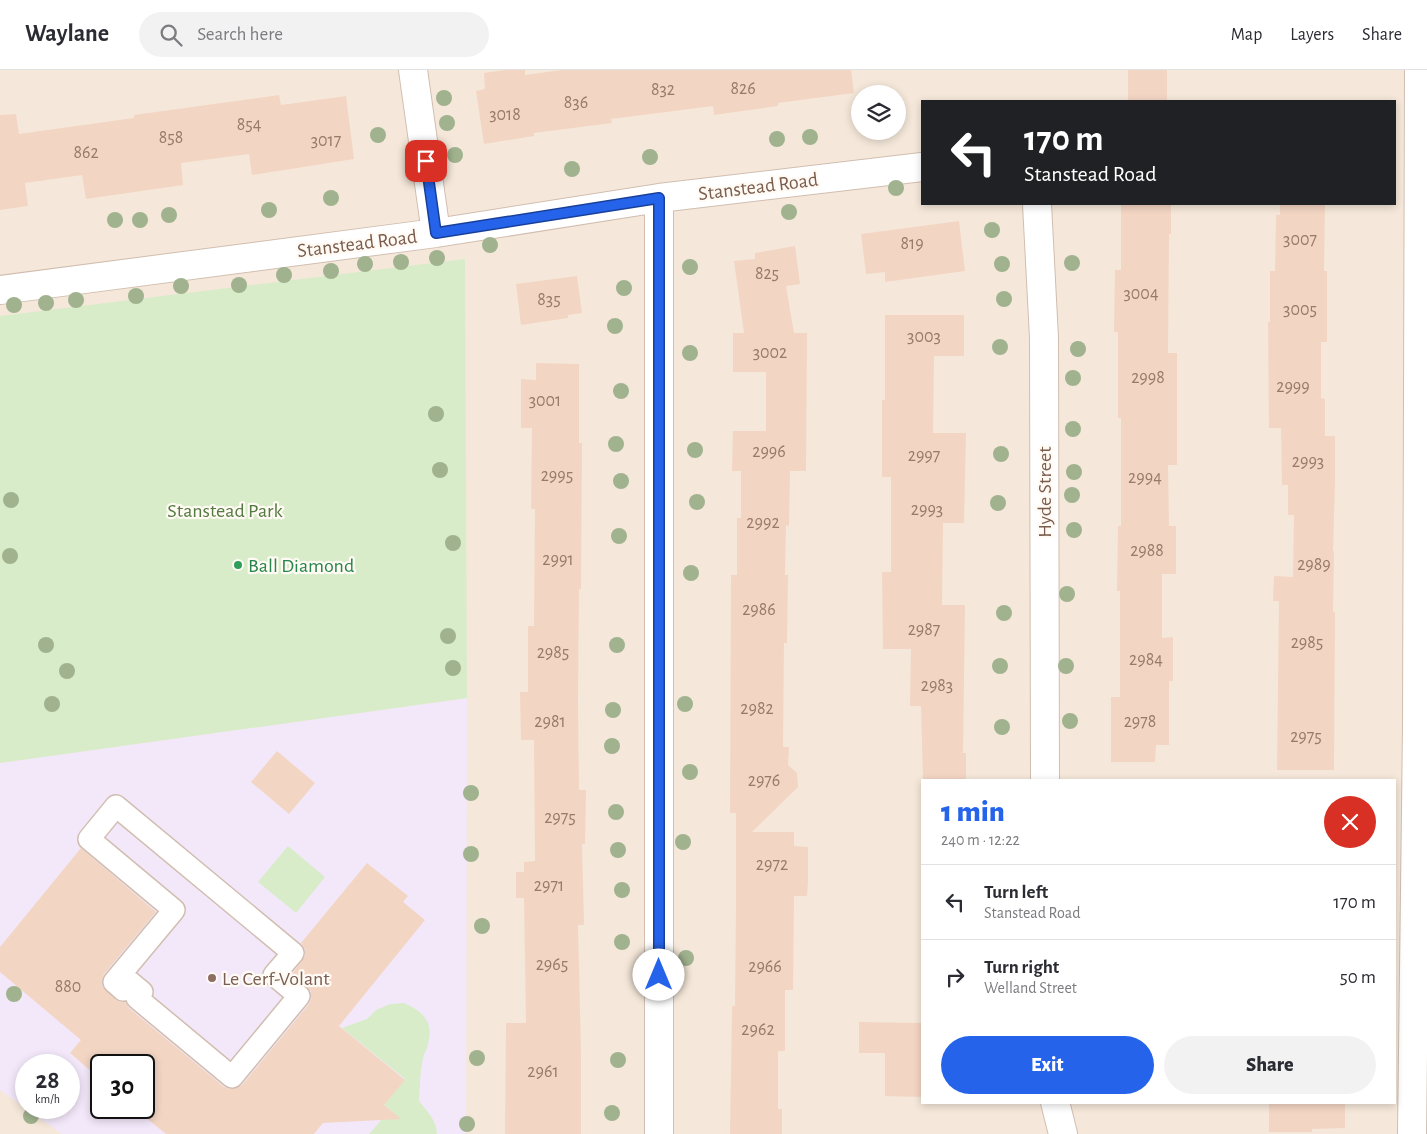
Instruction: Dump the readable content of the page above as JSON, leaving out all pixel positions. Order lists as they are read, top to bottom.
{
  "streets": {
    "street": ["Stanstead Road", "Hyde Street"]
  },
  "parks": ["Stanstead Park"],
  "places": ["Ball Diamond", "Le Cerf-Volant"],
  "house_numbers": [
    "826",
    "832",
    "836",
    "3018",
    "854",
    "858",
    "3017",
    "862",
    "3007",
    "819",
    "825",
    "3004",
    "835",
    "3005",
    "3003",
    "3002",
    "2998",
    "2999",
    "3001",
    "2996",
    "2997",
    "2993",
    "2995",
    "2994",
    "2993",
    "2992",
    "2988",
    "2991",
    "2989",
    "2986",
    "2987",
    "2985",
    "2985",
    "2984",
    "2983",
    "2982",
    "2981",
    "2978",
    "2975",
    "2976",
    "2975",
    "2972",
    "2971",
    "2965",
    "2966",
    "880",
    "2962",
    "2961"
  ],
  "page": {
    "header": "Waylane",
    "search": "Search here",
    "nav": ["Map", "Layers", "Share"],
    "turn": ["170 m", "Stanstead Road"],
    "heading": ["1 min", "240 m · 12:22"],
    "list": [
      {
        "name": "Turn left",
        "note": "Stanstead Road",
        "value": "170 m"
      },
      {
        "name": "Turn right",
        "note": "Welland Street",
        "value": "50 m"
      }
    ],
    "buttons": ["Exit", "Share"],
    "speed": "28 km/h",
    "limit": "30"
  }
}
